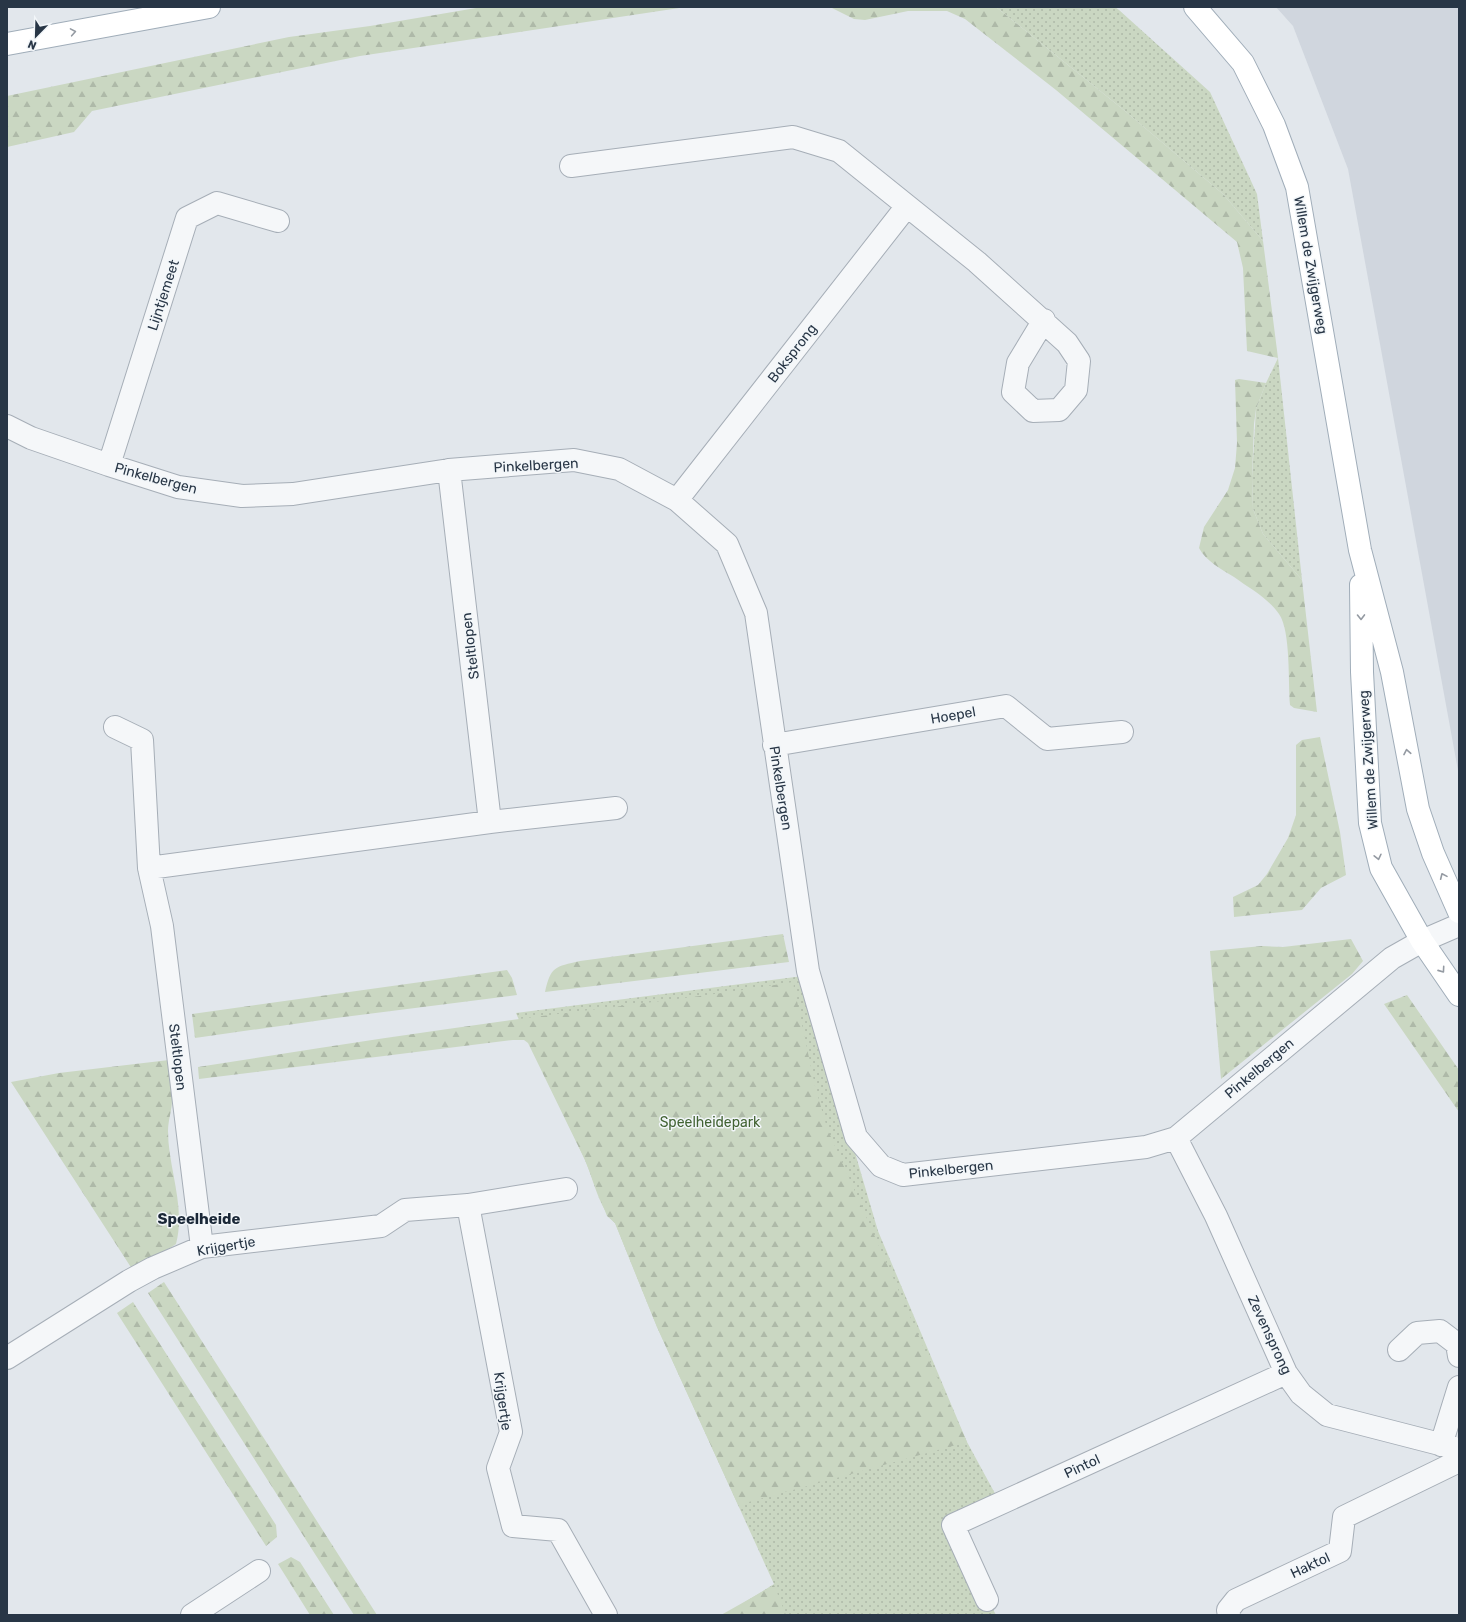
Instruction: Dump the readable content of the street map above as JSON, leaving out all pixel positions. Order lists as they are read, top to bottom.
{
  "streets": {
    "main road": ["Willem de Zwijgerweg"],
    "street": [
      "Lijntjemeet",
      "Boksprong",
      "Pinkelbergen",
      "Steltlopen",
      "Hoepel",
      "Krijgertje",
      "Zevensprong",
      "Pintol",
      "Haktol"
    ]
  },
  "crossings": [
    ["Willem de Zwijgerweg", "Pinkelbergen"],
    ["Lijntjemeet", "Pinkelbergen"],
    ["Boksprong", "Pinkelbergen"],
    ["Pinkelbergen", "Steltlopen"],
    ["Pinkelbergen", "Hoepel"],
    ["Pinkelbergen", "Zevensprong"],
    ["Steltlopen", "Krijgertje"],
    ["Zevensprong", "Pintol"]
  ],
  "districts": ["Speelheide"],
  "parks": ["Speelheidepark"],
  "north": "bottom left"
}
